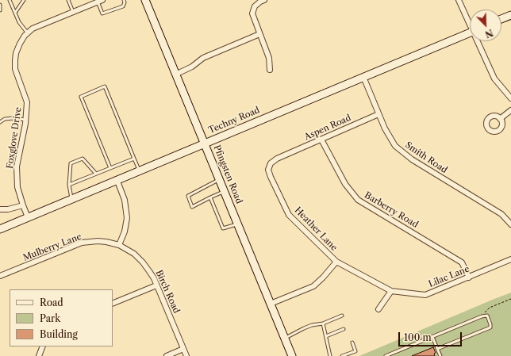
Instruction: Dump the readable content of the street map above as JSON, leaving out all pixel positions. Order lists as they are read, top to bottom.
{
  "streets": {
    "main road": ["Techny Road", "Pfingsten Road"],
    "street": [
      "Aspen Road",
      "Foxglove Drive",
      "Smith Road",
      "Barberry Road",
      "Heather Lane",
      "Mulberry Lane",
      "Lilac Lane",
      "Birch Road"
    ]
  },
  "crossings": [
    ["Techny Road", "Foxglove Drive"],
    ["Techny Road", "Smith Road"],
    ["Techny Road", "Pfingsten Road"],
    ["Aspen Road", "Smith Road"],
    ["Aspen Road", "Barberry Road"],
    ["Aspen Road", "Heather Lane"],
    ["Barberry Road", "Lilac Lane"],
    ["Heather Lane", "Lilac Lane"],
    ["Mulberry Lane", "Birch Road"]
  ],
  "legend": ["Road", "Park", "Building"],
  "scale_bar": "100 m",
  "north": "bottom right"
}
